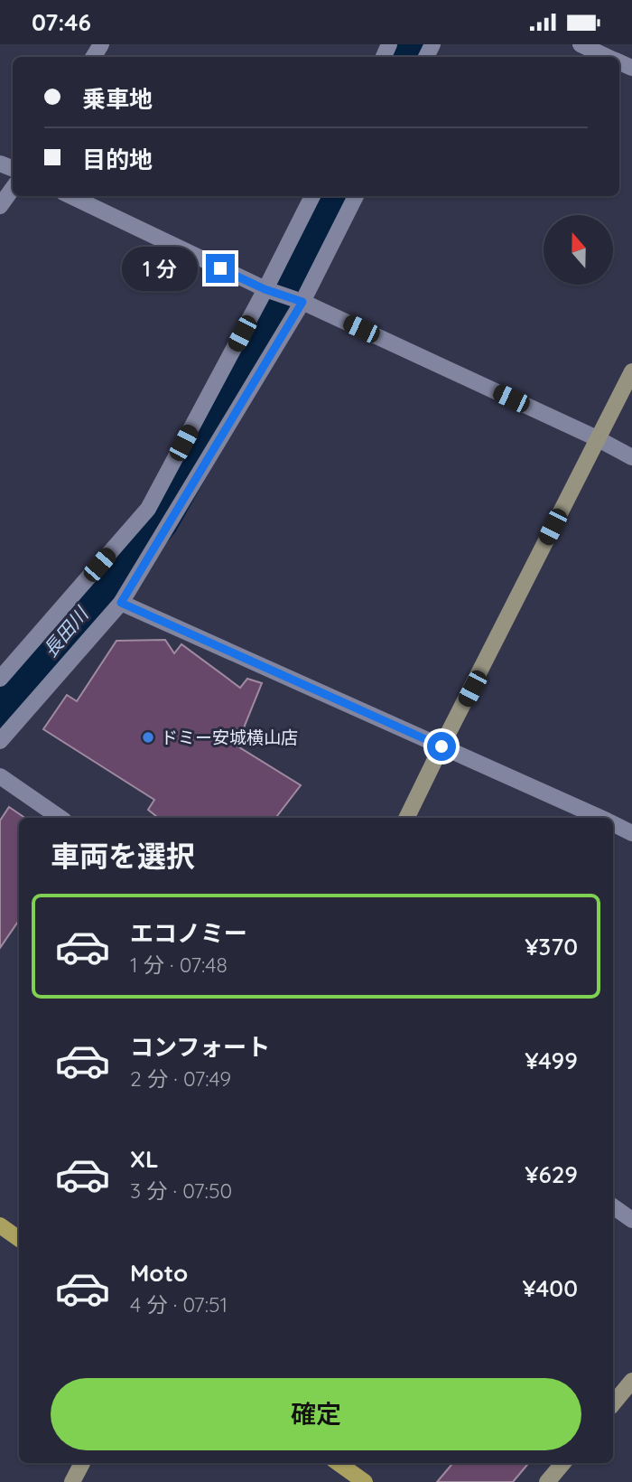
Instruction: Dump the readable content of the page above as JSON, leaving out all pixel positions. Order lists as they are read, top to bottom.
{
  "water": ["長田川"],
  "places": ["ドミー安城横山店"],
  "north": "top",
  "page": {
    "status": "07:46",
    "banner": ["乗車地", "目的地"],
    "bubble": "1 分",
    "heading": "車両を選択",
    "list": [
      {
        "name": "エコノミー",
        "note": "1 分 · 07:48",
        "value": "¥370"
      },
      {
        "name": "コンフォート",
        "note": "2 分 · 07:49",
        "value": "¥499"
      },
      {
        "name": "XL",
        "note": "3 分 · 07:50",
        "value": "¥629"
      },
      {
        "name": "Moto",
        "note": "4 分 · 07:51",
        "value": "¥400"
      }
    ],
    "buttons": "確定"
  }
}
